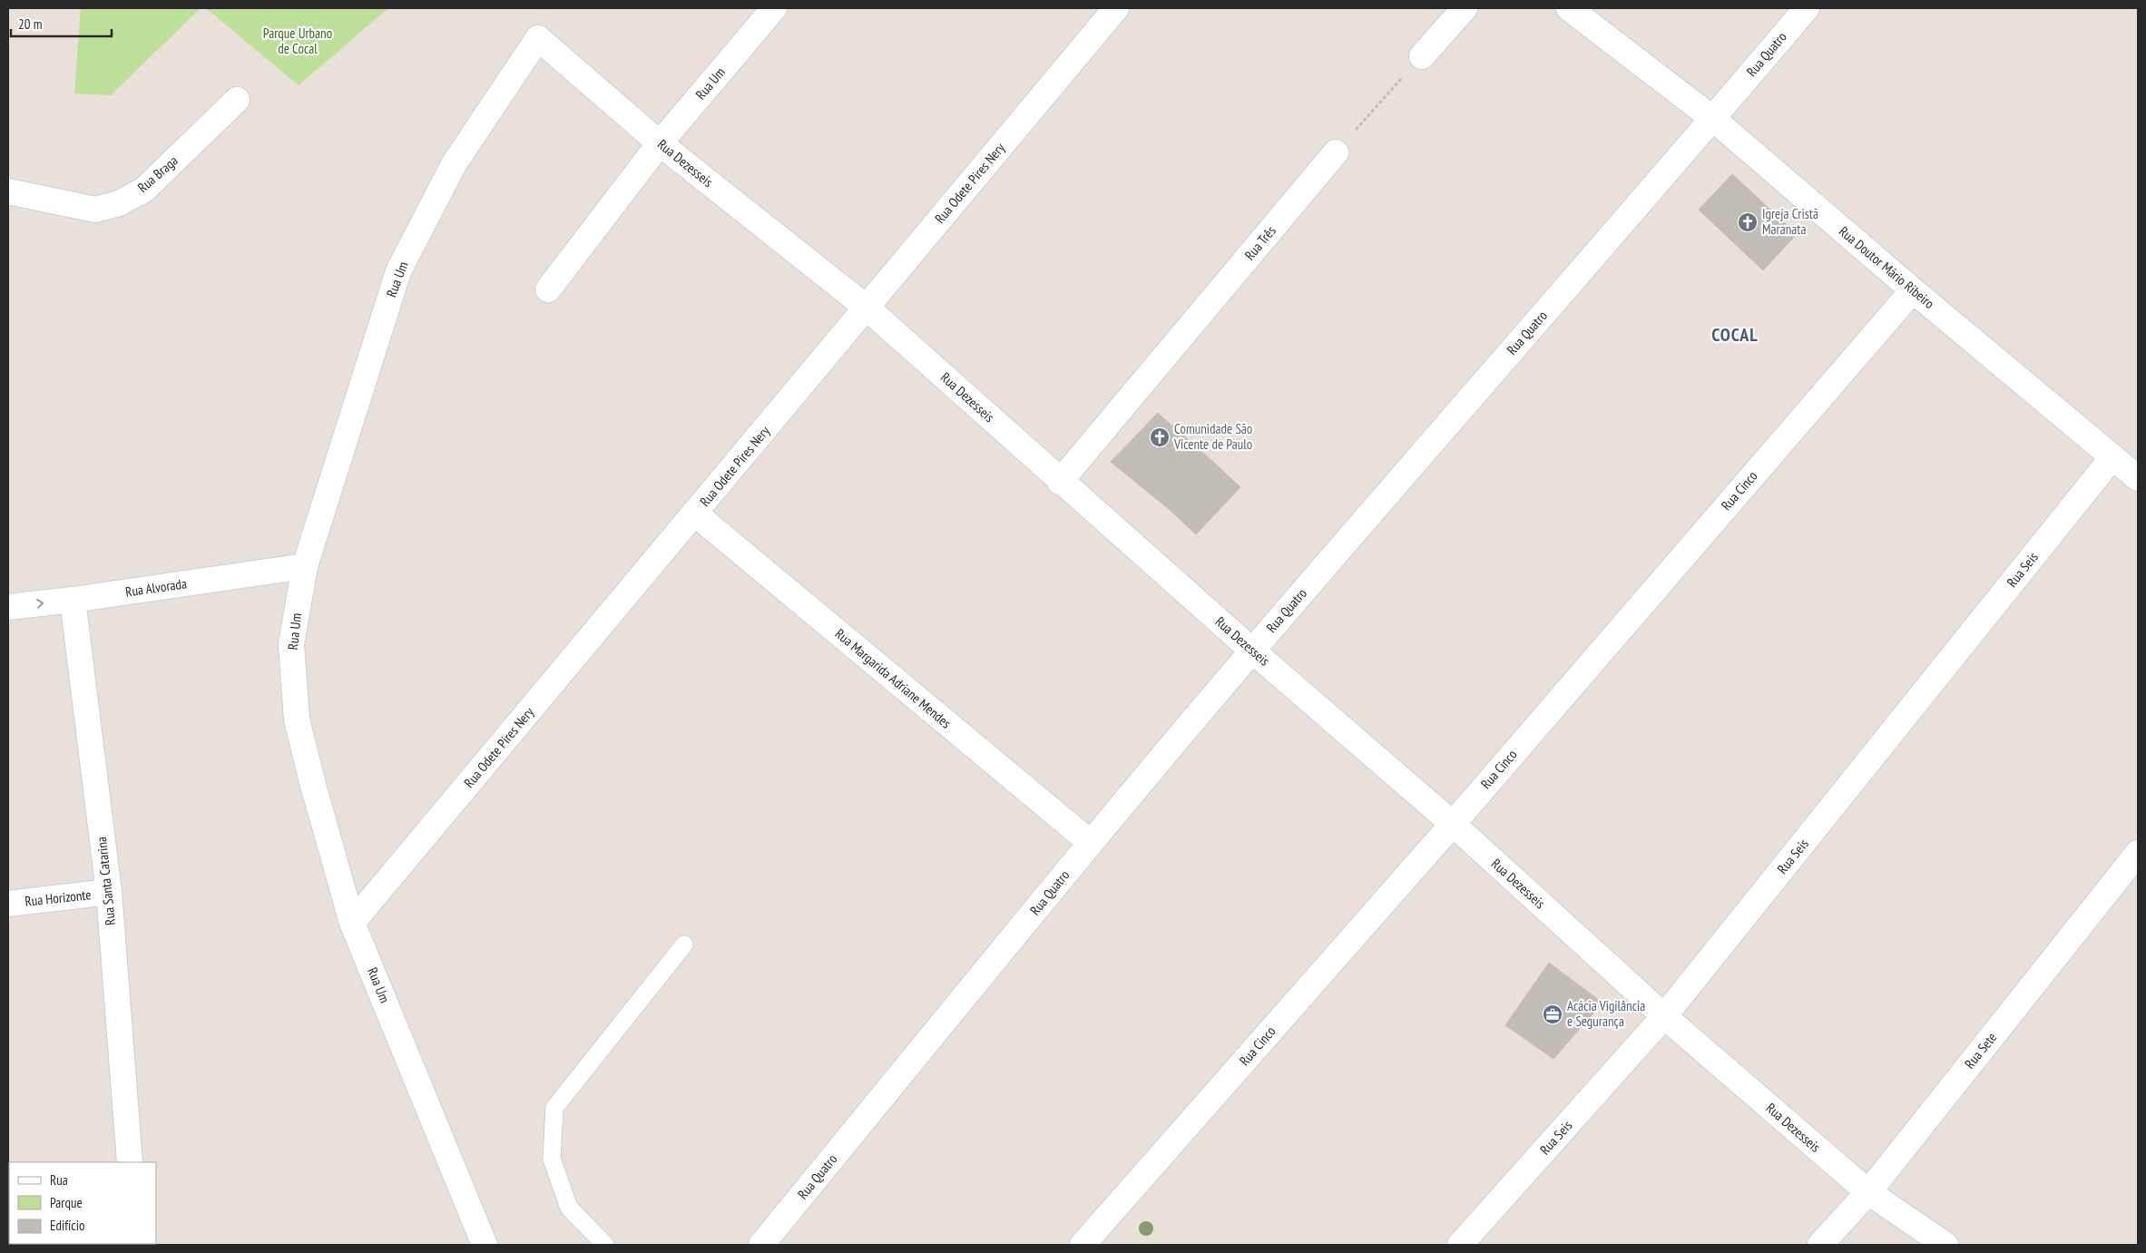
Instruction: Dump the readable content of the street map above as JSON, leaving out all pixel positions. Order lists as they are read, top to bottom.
{
  "streets": {
    "street": [
      "Rua Quatro",
      "Rua Um",
      "Rua Dezesseis",
      "Rua Braga",
      "Rua Odete Pires Nery",
      "Rua Três",
      "Rua Doutor Mário Ribeiro",
      "Rua Cinco",
      "Rua Seis",
      "Rua Alvorada",
      "Rua Margarida Adriane Mendes",
      "Rua Santa Catarina",
      "Rua Horizonte",
      "Rua Sete"
    ]
  },
  "crossings": [
    ["Rua Quatro", "Rua Dezesseis"],
    ["Rua Quatro", "Rua Doutor Mário Ribeiro"],
    ["Rua Quatro", "Rua Margarida Adriane Mendes"],
    ["Rua Um", "Rua Dezesseis"],
    ["Rua Um", "Rua Odete Pires Nery"],
    ["Rua Um", "Rua Alvorada"],
    ["Rua Dezesseis", "Rua Odete Pires Nery"],
    ["Rua Dezesseis", "Rua Três"],
    ["Rua Dezesseis", "Rua Cinco"],
    ["Rua Dezesseis", "Rua Seis"],
    ["Rua Dezesseis", "Rua Sete"],
    ["Rua Odete Pires Nery", "Rua Margarida Adriane Mendes"],
    ["Rua Doutor Mário Ribeiro", "Rua Cinco"],
    ["Rua Doutor Mário Ribeiro", "Rua Seis"],
    ["Rua Alvorada", "Rua Santa Catarina"],
    ["Rua Santa Catarina", "Rua Horizonte"]
  ],
  "districts": ["COCAL"],
  "parks": ["Parque Urbano de Cocal"],
  "places": {
    "church": ["Igreja Cristã Maranata", "Comunidade São Vicente de Paulo"],
    "office": ["Acácia Vigilância e Segurança"]
  },
  "legend": ["Rua", "Parque", "Edifício"],
  "scale_bar": "20 m"
}
